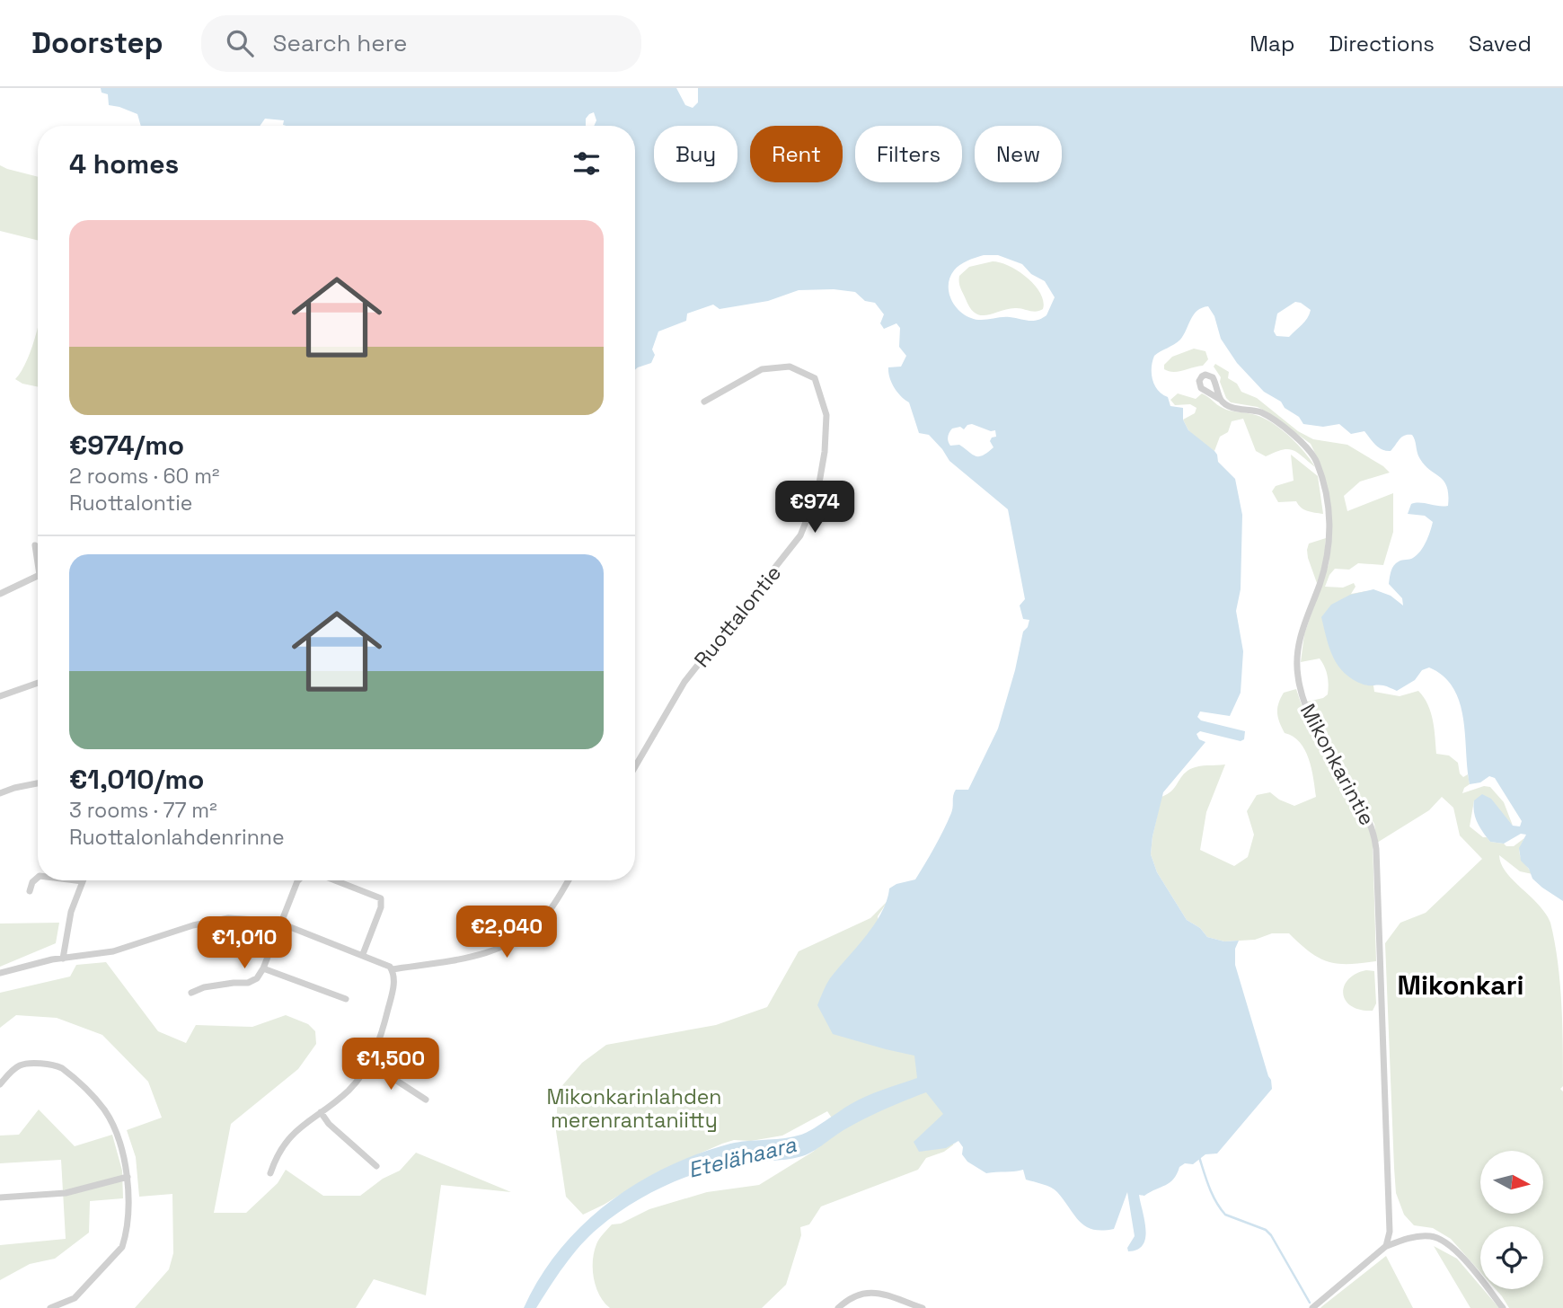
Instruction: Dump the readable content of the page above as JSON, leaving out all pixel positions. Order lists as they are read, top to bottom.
{
  "streets": {
    "street": ["Ruottalontie", "Mikonkarintie"]
  },
  "districts": ["Mikonkari"],
  "water": ["Etelähaara"],
  "parks": ["Mikonkarinlahden merenrantaniitty"],
  "north": "right",
  "page": {
    "header": "Doorstep",
    "search": "Search here",
    "nav": ["Map", "Directions", "Saved"],
    "chip": [
      "Buy",
      "Rent",
      "Filters",
      "New"
    ],
    "heading": "4 homes",
    "list": [
      {
        "name": "€974/mo",
        "note": "2 rooms · 60 m² · Ruottalontie"
      },
      {
        "name": "€1,010/mo",
        "note": "3 rooms · 77 m² · Ruottalonlahdenrinne"
      }
    ],
    "price": [
      "€974",
      "€2,040",
      "€1,010",
      "€1,500"
    ]
  }
}
